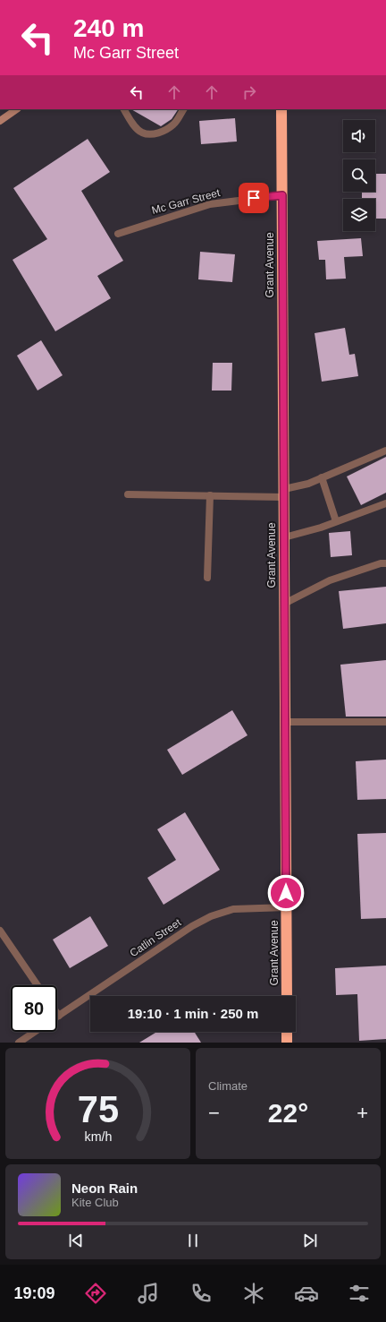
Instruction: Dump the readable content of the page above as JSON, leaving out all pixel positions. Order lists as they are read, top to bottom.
{
  "streets": {
    "highway": ["Grant Avenue"],
    "street": ["Mc Garr Street", "Catlin Street"]
  },
  "crossings": [
    ["Mc Garr Street", "Grant Avenue"],
    ["Grant Avenue", "Catlin Street"]
  ],
  "page": {
    "turn": ["240 m", "Mc Garr Street"],
    "limit": "80",
    "trip": "19:10 · 1 min · 250 m",
    "tile": "Climate",
    "heat": ["−", "22°", "+"],
    "song": ["Neon Rain", "Kite Club"],
    "tabs": "19:09",
    "gauge": ["75", "km/h"]
  }
}
